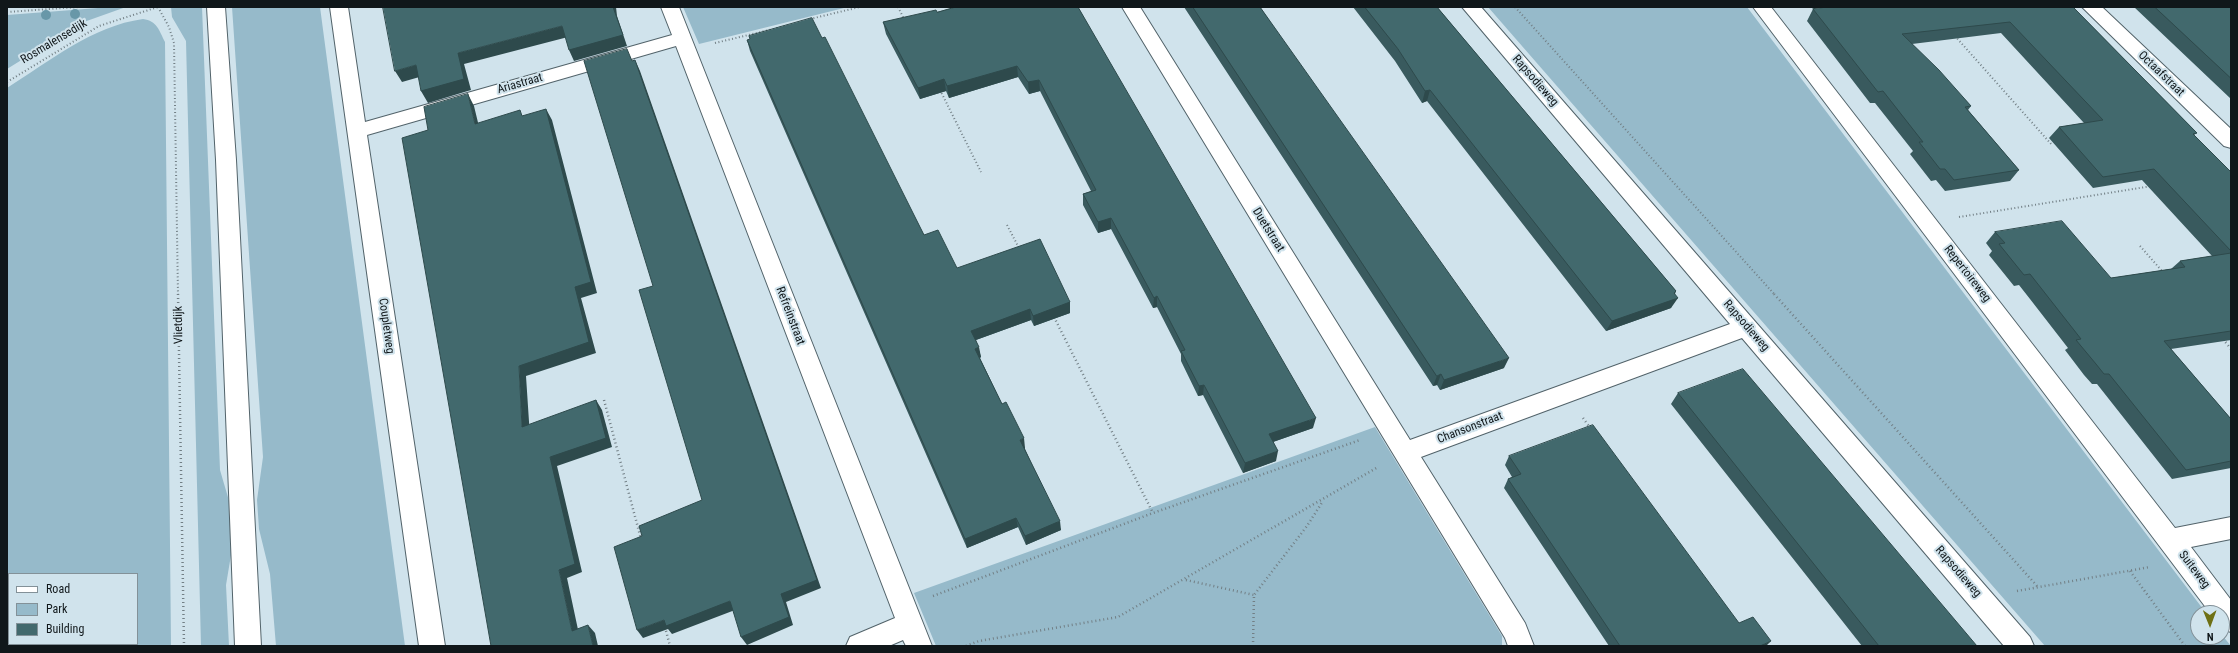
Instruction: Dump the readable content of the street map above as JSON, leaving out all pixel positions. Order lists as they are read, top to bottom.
{
  "streets": {
    "street": [
      "Octaafstraat",
      "Rapsodieweg",
      "Ariastraat",
      "Duetstraat",
      "Repertoireweg",
      "Refreinstraat",
      "Coupletweg",
      "Chansonstraat",
      "Suiteweg"
    ],
    "path": ["Rosmalensedijk", "Vlietdijk"]
  },
  "crossings": [
    ["Rosmalensedijk", "Vlietdijk"],
    ["Rapsodieweg", "Chansonstraat"],
    ["Ariastraat", "Refreinstraat"],
    ["Ariastraat", "Coupletweg"],
    ["Duetstraat", "Chansonstraat"],
    ["Repertoireweg", "Suiteweg"]
  ],
  "legend": ["Road", "Park", "Building"],
  "north": "bottom"
}
